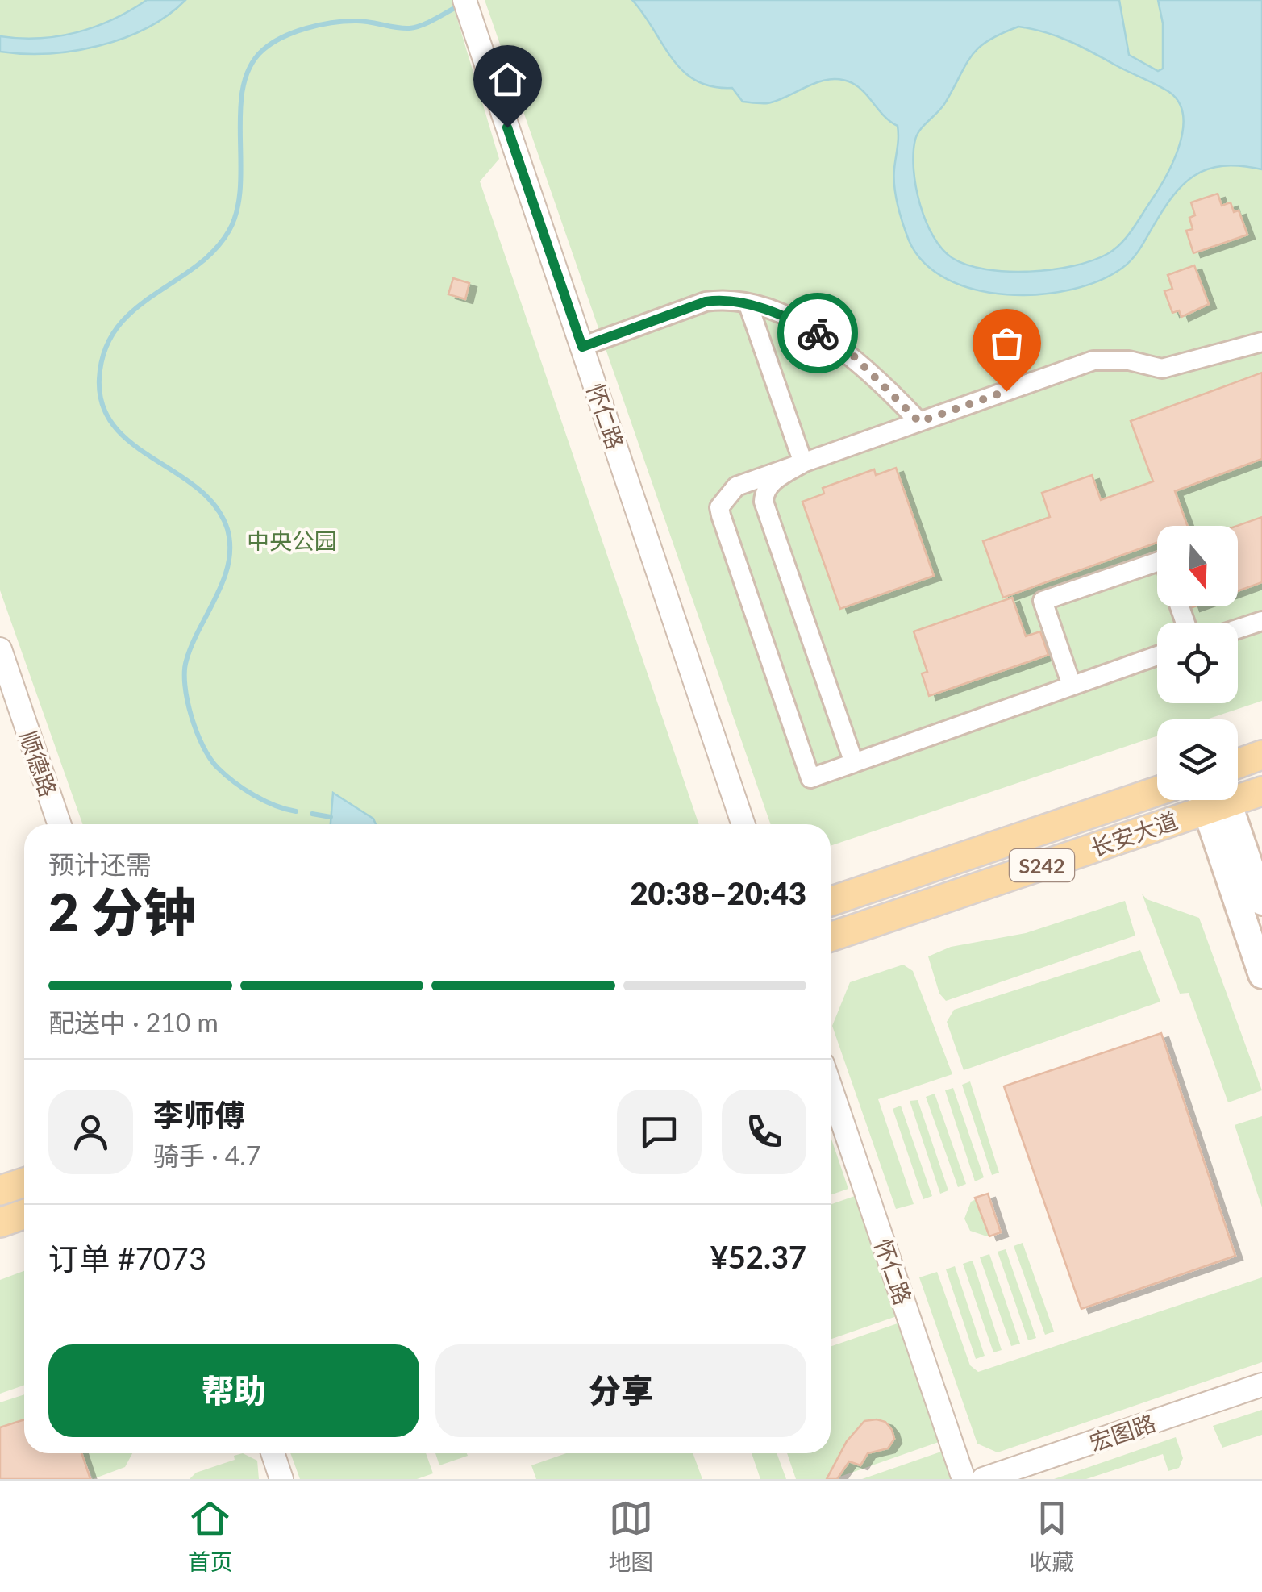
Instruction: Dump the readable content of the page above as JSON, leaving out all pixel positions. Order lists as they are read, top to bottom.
{
  "streets": {
    "main road": ["长安大道", "S242"],
    "street": ["怀仁路", "顺德路", "宏图路"]
  },
  "parks": ["中央公园"],
  "north": "bottom",
  "page": {
    "heading": ["2 分钟", "预计还需", "20:38–20:43"],
    "panel": [
      "李师傅",
      "骑手 · 4.7",
      "订单 #7073",
      "¥52.37"
    ],
    "bar": "配送中 · 210 m",
    "buttons": ["帮助", "分享"],
    "tabs": ["首页", "地图", "收藏"]
  }
}
